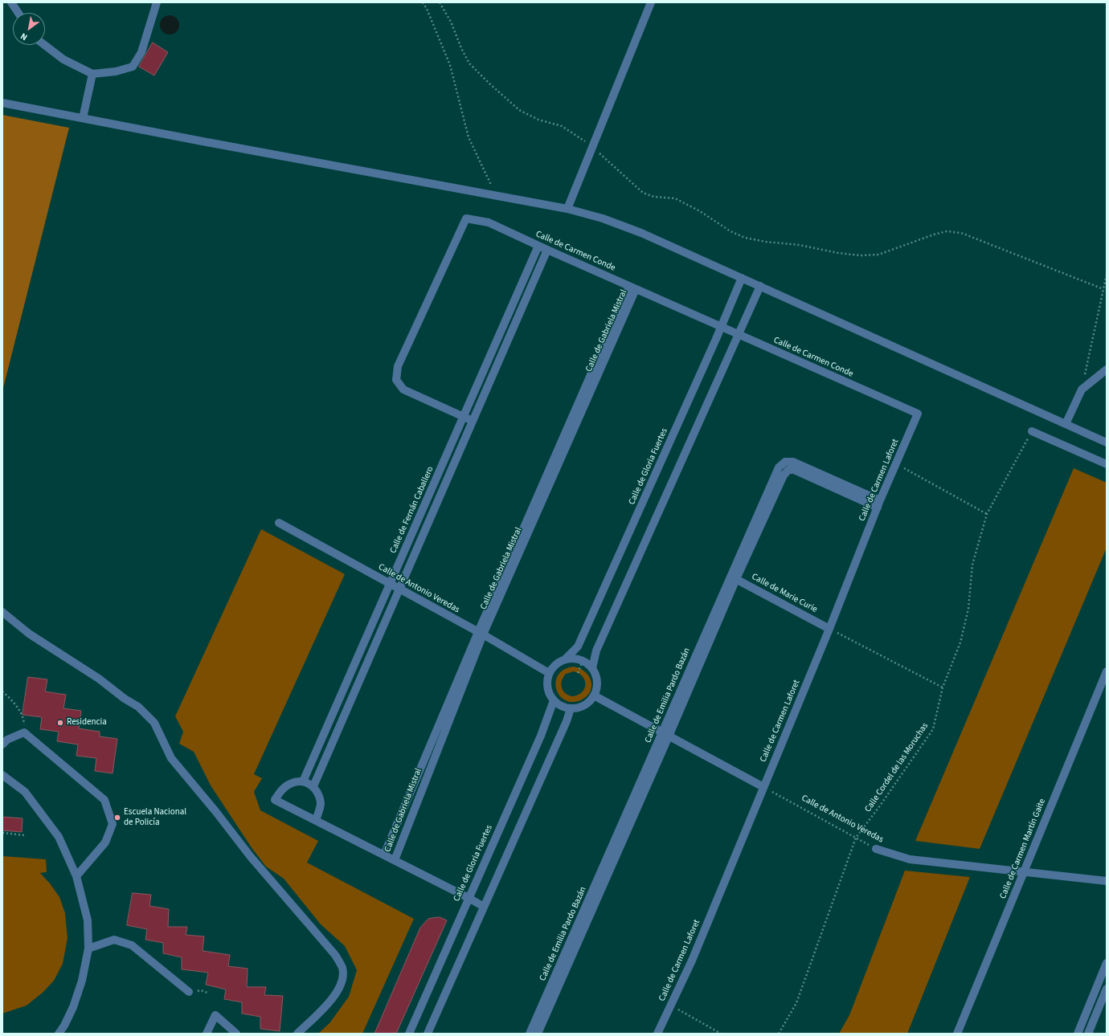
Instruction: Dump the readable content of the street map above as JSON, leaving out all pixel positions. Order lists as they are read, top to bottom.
{
  "streets": {
    "street": [
      "Calle de Carmen Conde",
      "Calle de Gabriela Mistral",
      "Calle de Gloria Fuertes",
      "Calle de Carmen Laforet",
      "Calle de Fernán Caballero",
      "Calle de Antonio Veredas",
      "Calle de Marie Curie",
      "Calle de Emilia Pardo Bazán",
      "Calle de Carmen Martín Gaite"
    ],
    "path": ["Calle Cordel de las Moruchas"]
  },
  "crossings": [
    ["Calle de Carmen Conde", "Calle de Gabriela Mistral"],
    ["Calle de Carmen Conde", "Calle de Gloria Fuertes"],
    ["Calle de Carmen Conde", "Calle de Carmen Laforet"],
    ["Calle de Carmen Conde", "Calle de Fernán Caballero"],
    ["Calle de Gabriela Mistral", "Calle de Antonio Veredas"],
    ["Calle de Gloria Fuertes", "Calle de Antonio Veredas"],
    ["Calle de Carmen Laforet", "Calle de Antonio Veredas"],
    ["Calle de Carmen Laforet", "Calle de Marie Curie"],
    ["Calle de Carmen Laforet", "Calle de Emilia Pardo Bazán"],
    ["Calle de Fernán Caballero", "Calle de Antonio Veredas"],
    ["Calle de Antonio Veredas", "Calle Cordel de las Moruchas"],
    ["Calle de Antonio Veredas", "Calle de Carmen Martín Gaite"],
    ["Calle de Marie Curie", "Calle de Emilia Pardo Bazán"]
  ],
  "places": ["Residencia", "Escuela Nacional de Policía"],
  "north": "bottom left"
}
